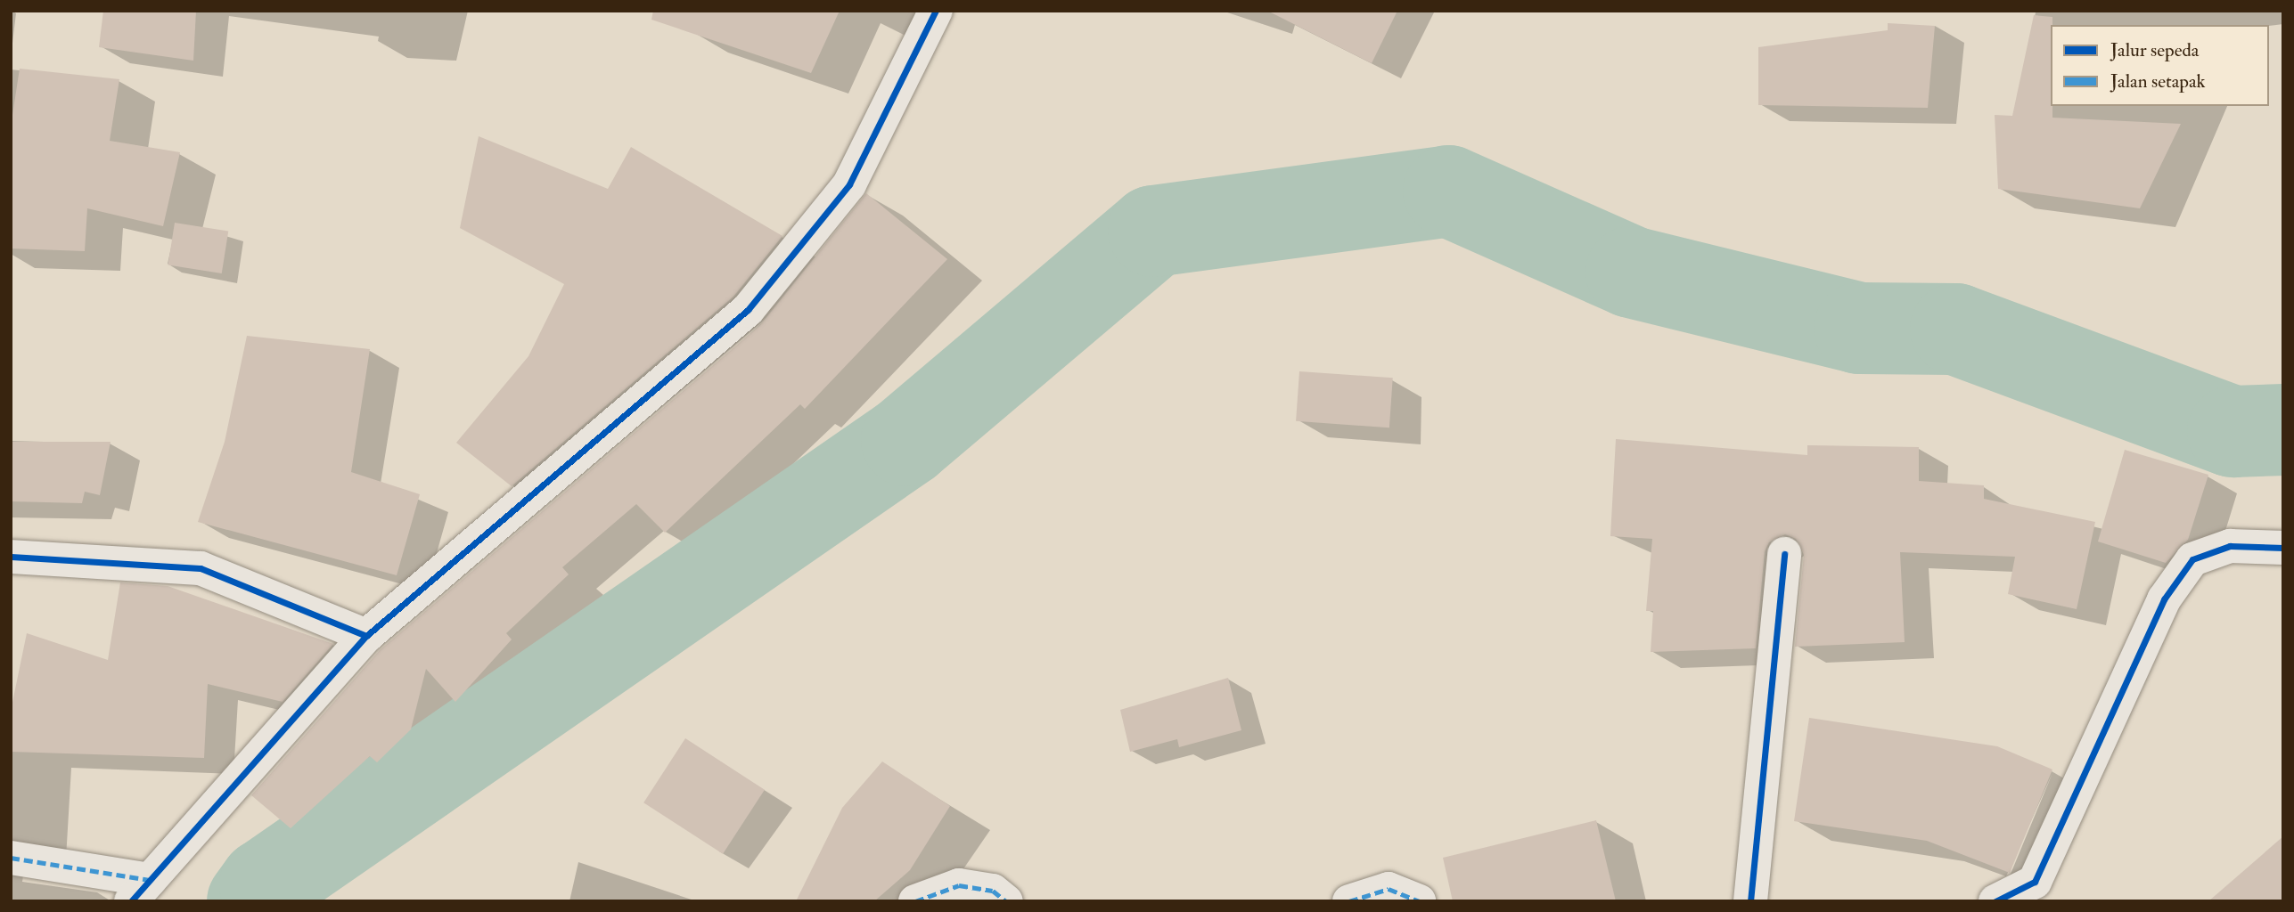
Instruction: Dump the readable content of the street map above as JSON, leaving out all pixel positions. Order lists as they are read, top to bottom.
{
  "legend": ["Jalur sepeda", "Jalan setapak"]
}
